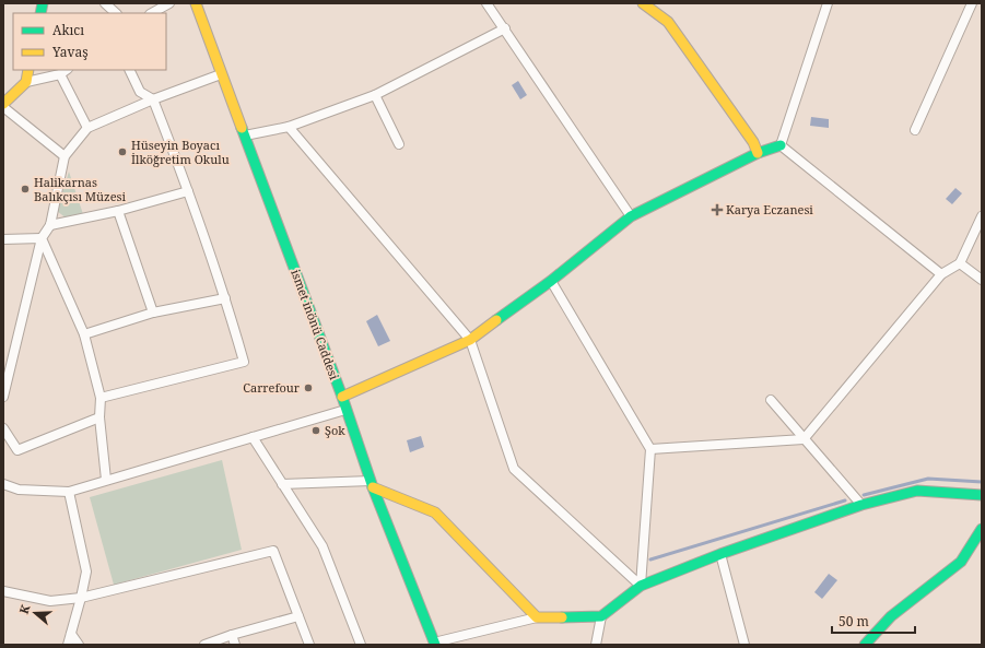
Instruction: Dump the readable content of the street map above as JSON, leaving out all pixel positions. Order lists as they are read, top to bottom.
{
  "streets": {
    "street": ["ismet inönü Caddesi"]
  },
  "places": {
    "other": [
      "Hüseyin Boyacı İlköğretim Okulu",
      "Halikarnas Balıkçısı Müzesi",
      "Carrefour",
      "Şok"
    ],
    "health": ["Karya Eczanesi"]
  },
  "legend": ["Akıcı", "Yavaş"],
  "scale_bar": "50 m",
  "north": "left"
}
